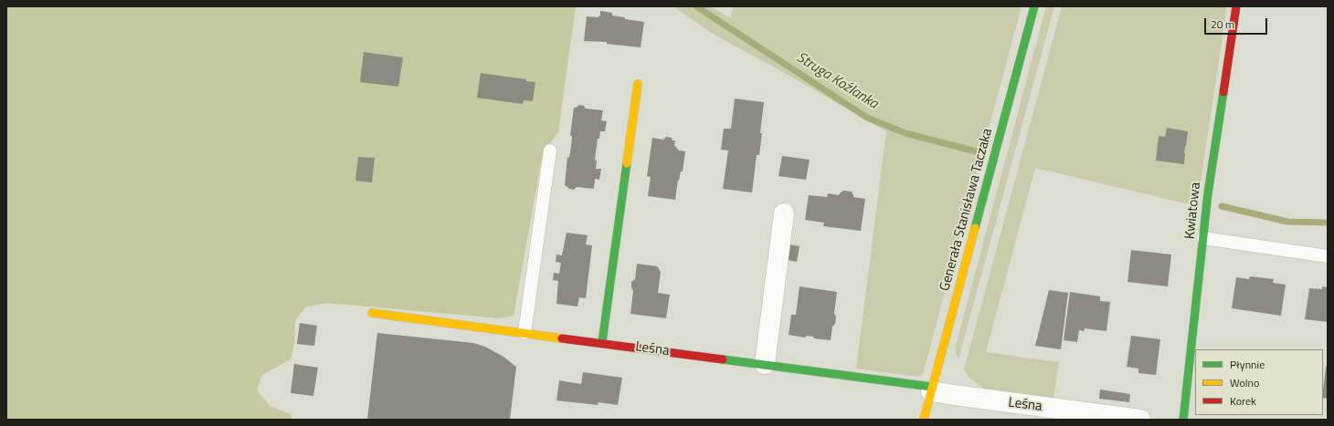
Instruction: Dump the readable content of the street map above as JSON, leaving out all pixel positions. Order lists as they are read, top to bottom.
{
  "streets": {
    "street": ["Generała Stanisława Taczaka", "Kwiatowa", "Leśna"]
  },
  "crossings": [
    ["Generała Stanisława Taczaka", "Leśna"]
  ],
  "water": ["Struga Koźlanka"],
  "legend": ["Płynnie", "Wolno", "Korek"],
  "scale_bar": "20 m"
}
